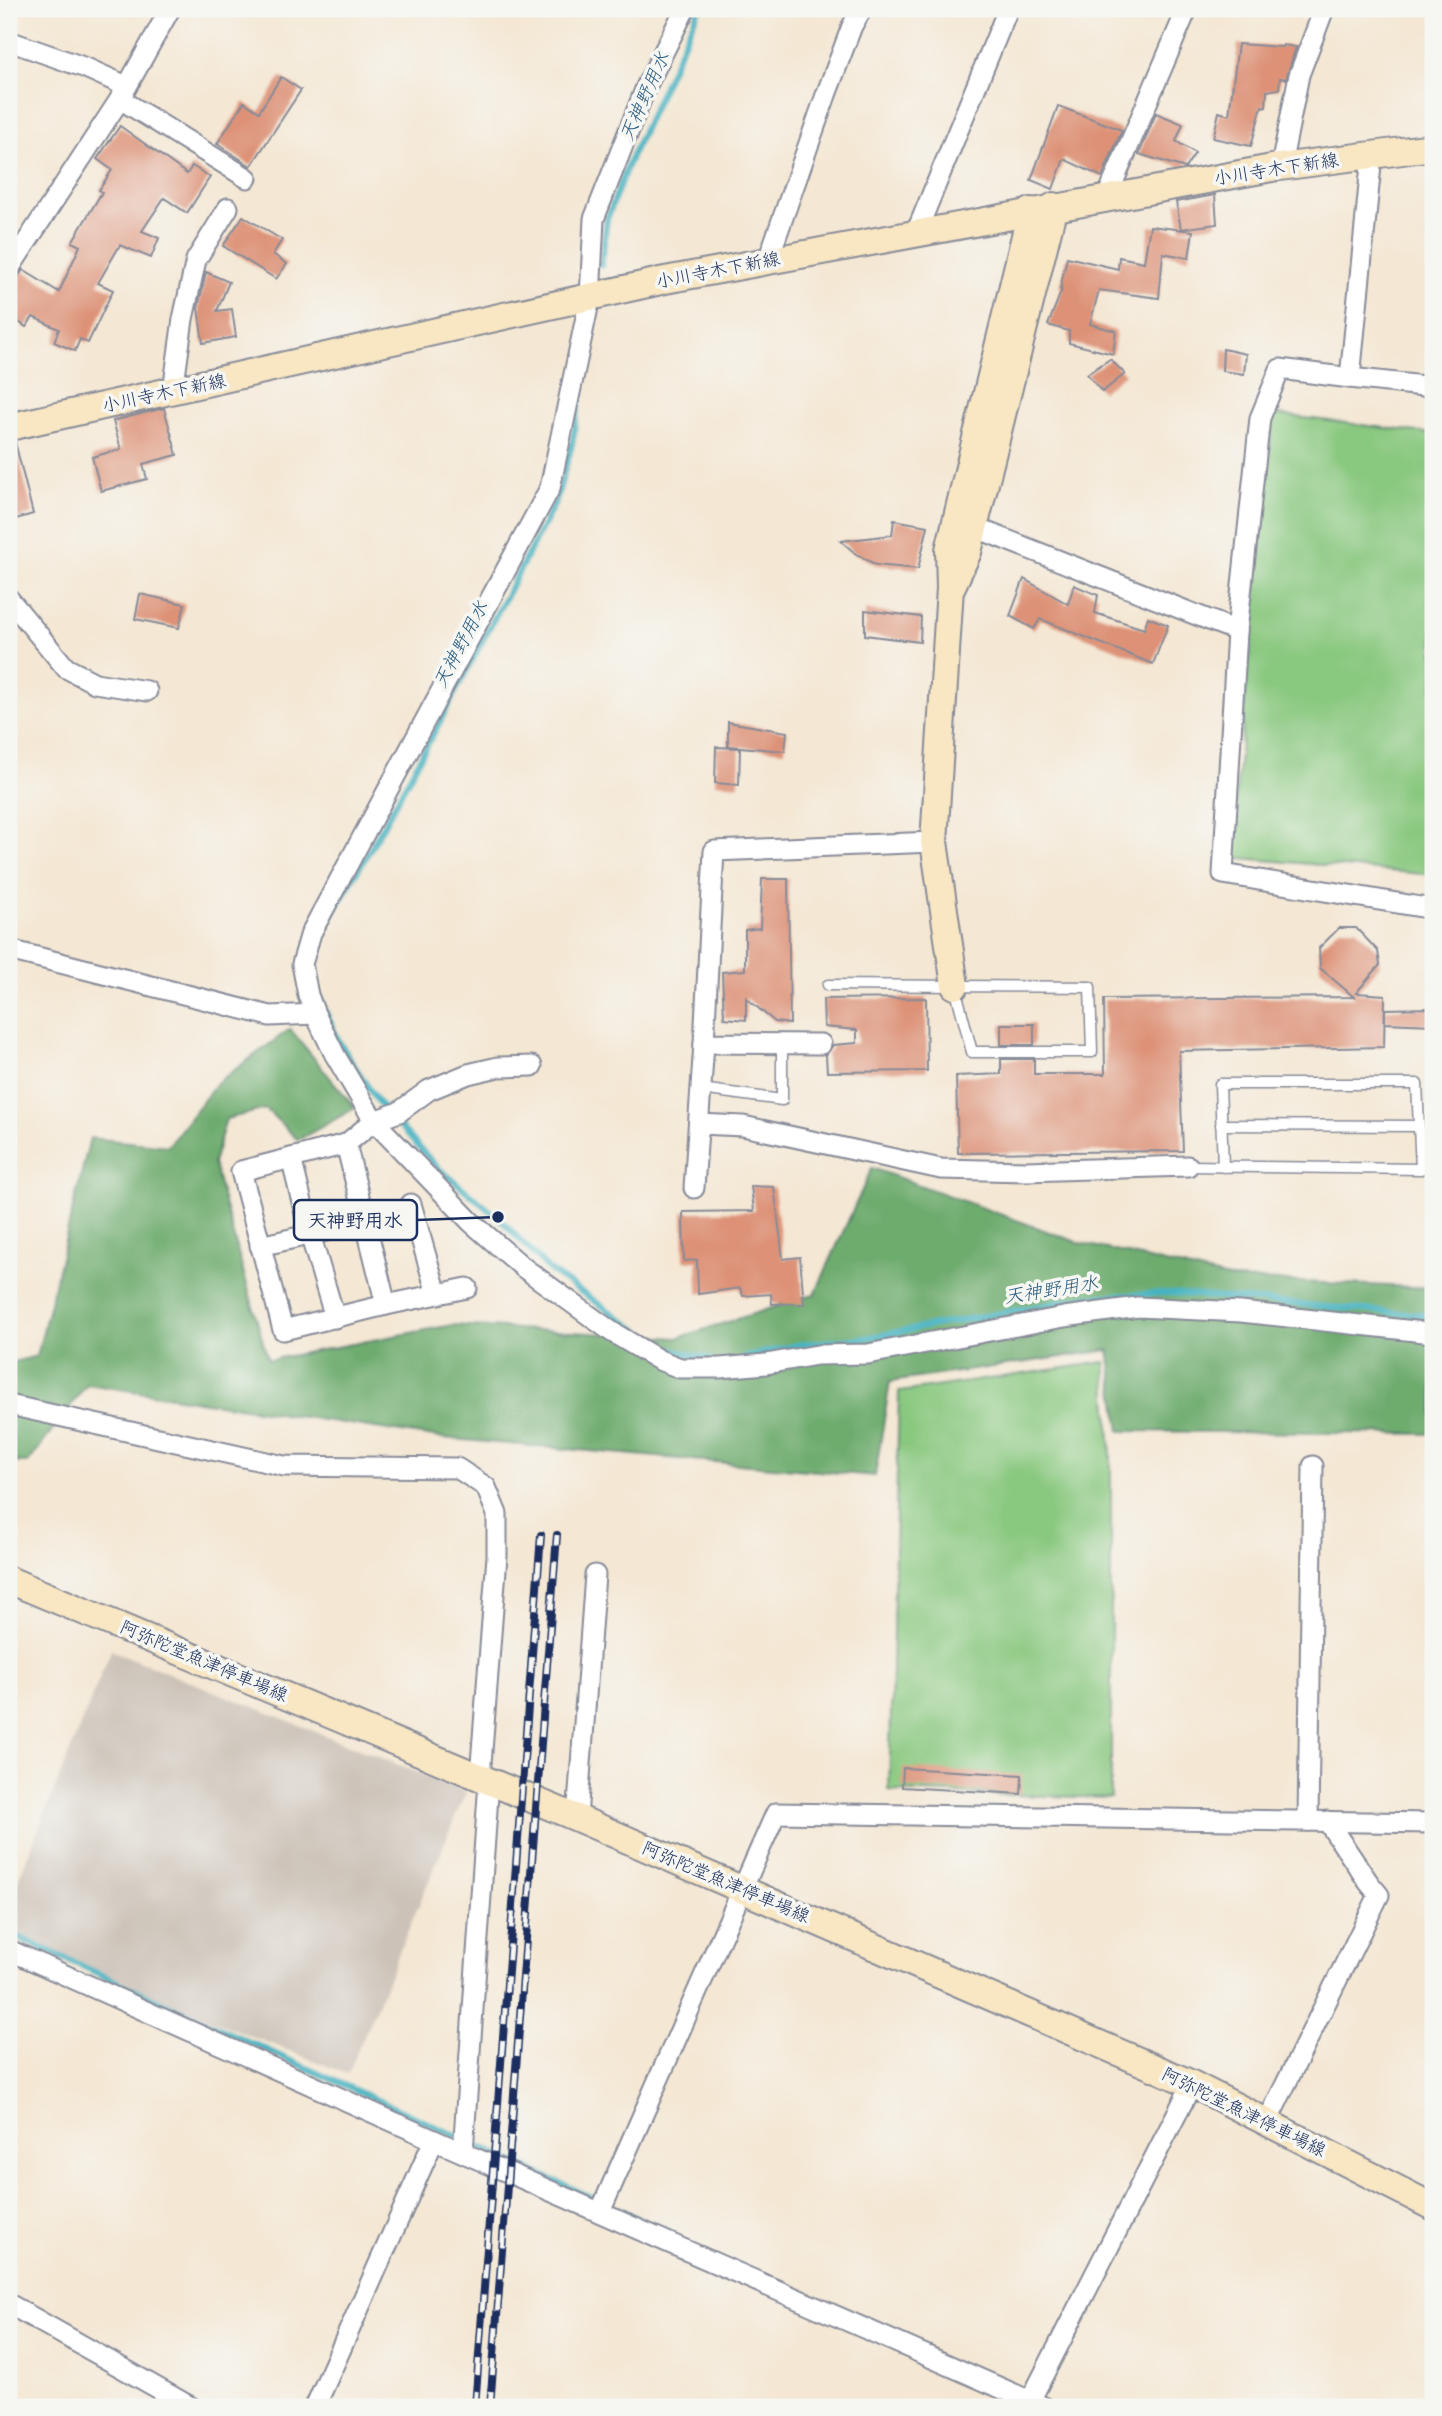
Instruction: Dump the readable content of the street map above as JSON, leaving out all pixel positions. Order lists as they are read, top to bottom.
{
  "streets": {
    "main road": ["小川寺木下新線", "阿弥陀堂魚津停車場線"]
  },
  "water": ["天神野用水"],
  "places": ["天神野用水"]
}
